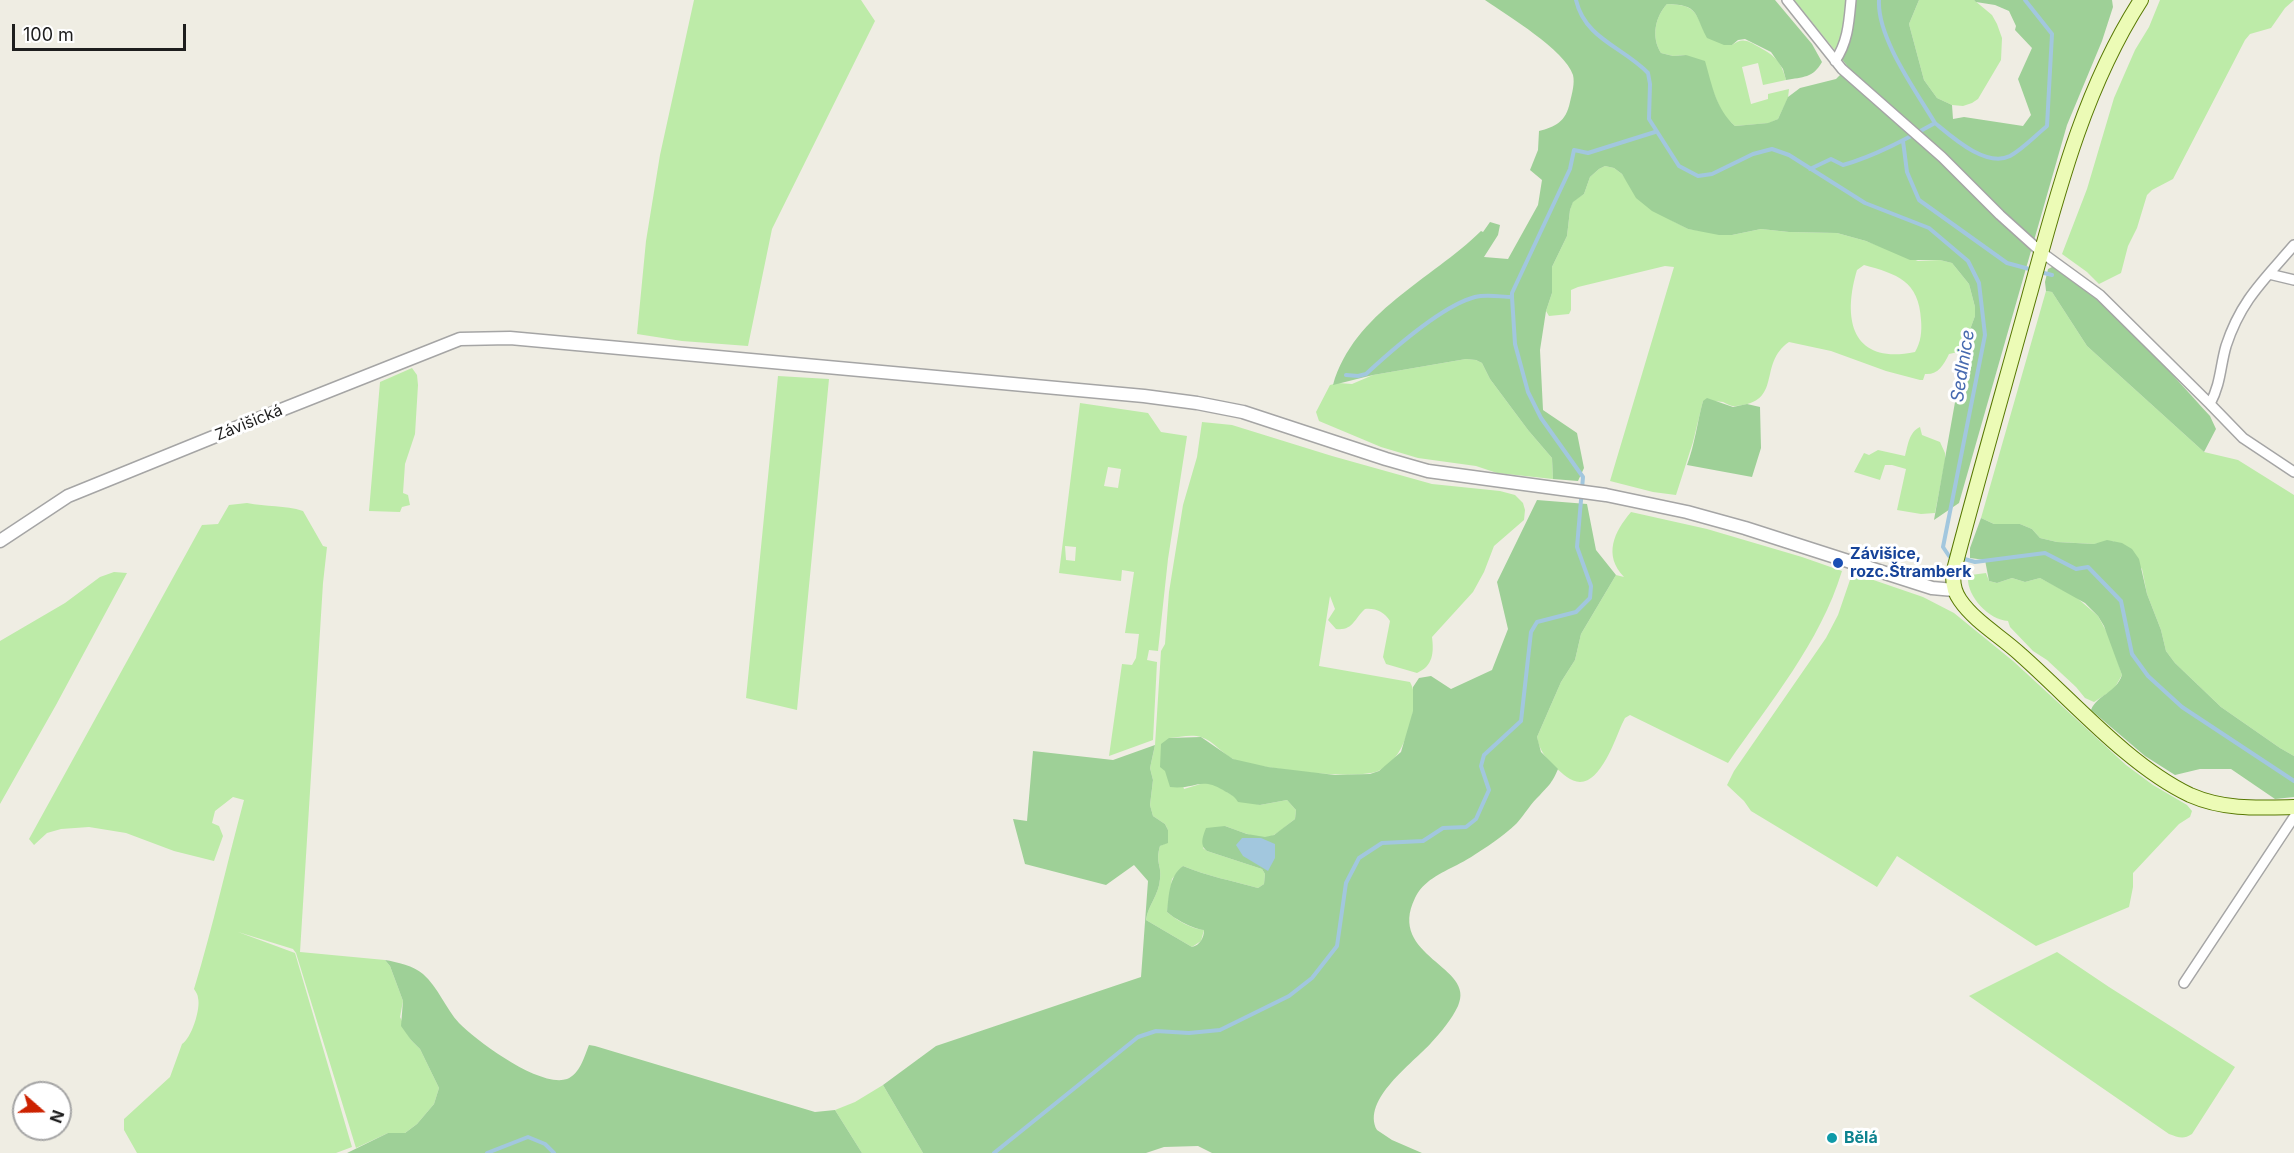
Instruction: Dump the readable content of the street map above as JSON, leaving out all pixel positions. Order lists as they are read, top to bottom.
{
  "streets": {
    "street": ["Závišická"]
  },
  "water": ["Sedlnice"],
  "places": ["Závišice, rozc.Štramberk", "Bělá"],
  "scale_bar": "100 m",
  "north": "right"
}
